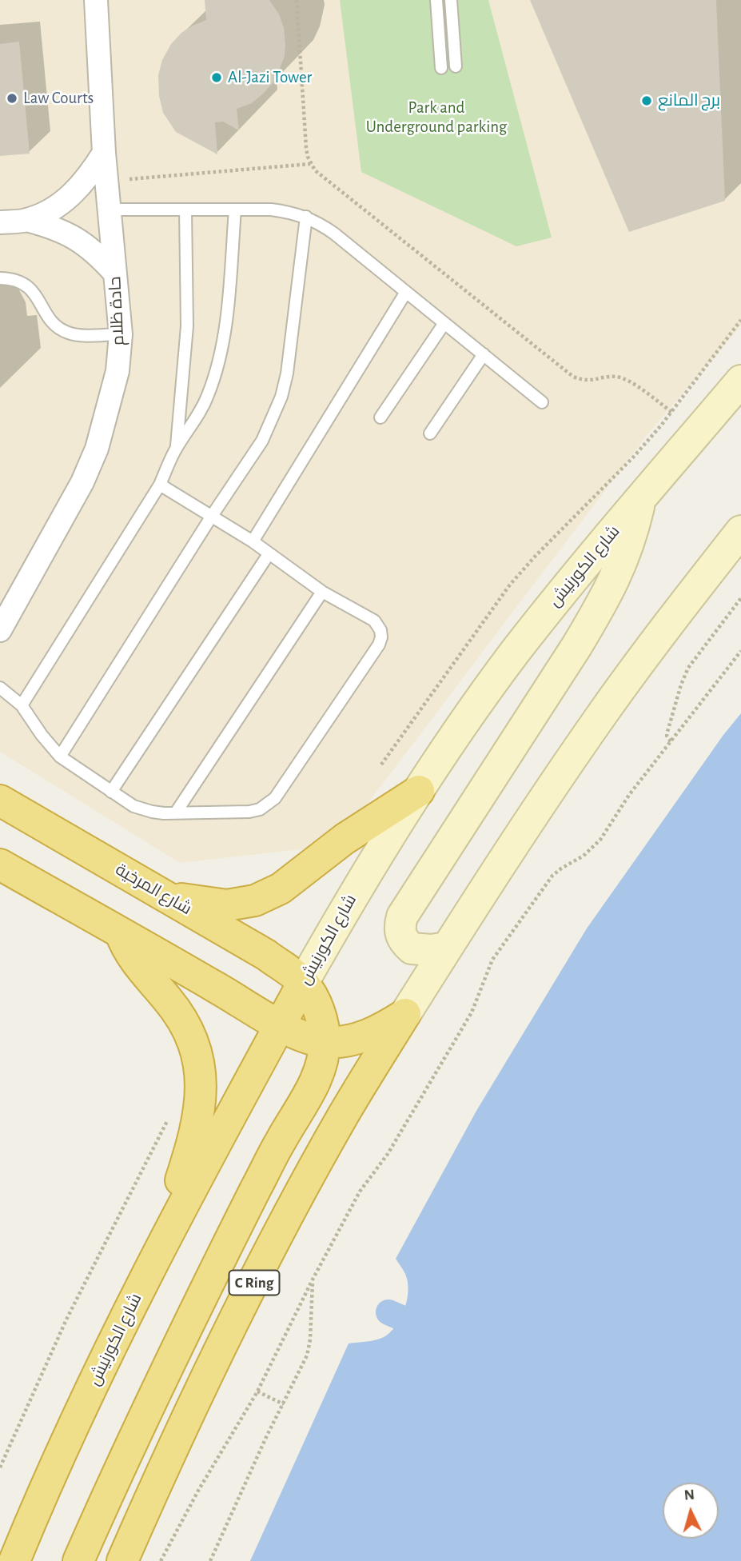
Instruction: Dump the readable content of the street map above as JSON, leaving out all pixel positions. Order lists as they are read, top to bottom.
{
  "streets": {
    "highway": ["شارع الكورنيش", "شارع المرخية", "C Ring"],
    "street": ["حادة ظلام"]
  },
  "crossings": [
    ["شارع الكورنيش", "شارع المرخية"]
  ],
  "parks": ["Park and Underground parking"],
  "places": ["Al-Jazi Tower", "Law Courts", "برج المانع"],
  "north": "top"
}
